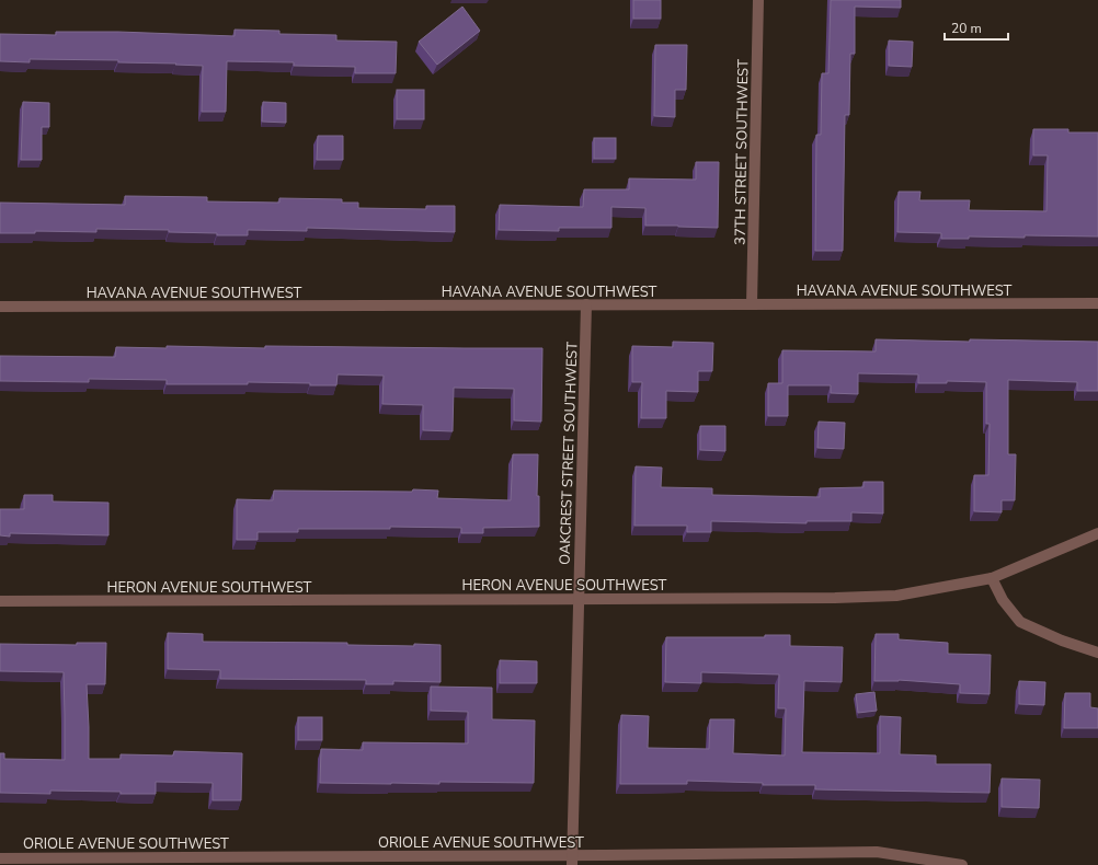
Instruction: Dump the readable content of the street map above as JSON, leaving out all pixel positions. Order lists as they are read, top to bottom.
{
  "streets": {
    "street": [
      "37TH STREET SOUTHWEST",
      "HAVANA AVENUE SOUTHWEST",
      "OAKCREST STREET SOUTHWEST",
      "HERON AVENUE SOUTHWEST",
      "ORIOLE AVENUE SOUTHWEST"
    ]
  },
  "crossings": [
    ["37TH STREET SOUTHWEST", "HAVANA AVENUE SOUTHWEST"],
    ["HAVANA AVENUE SOUTHWEST", "OAKCREST STREET SOUTHWEST"],
    ["OAKCREST STREET SOUTHWEST", "HERON AVENUE SOUTHWEST"],
    ["OAKCREST STREET SOUTHWEST", "ORIOLE AVENUE SOUTHWEST"]
  ],
  "scale_bar": "20 m"
}
